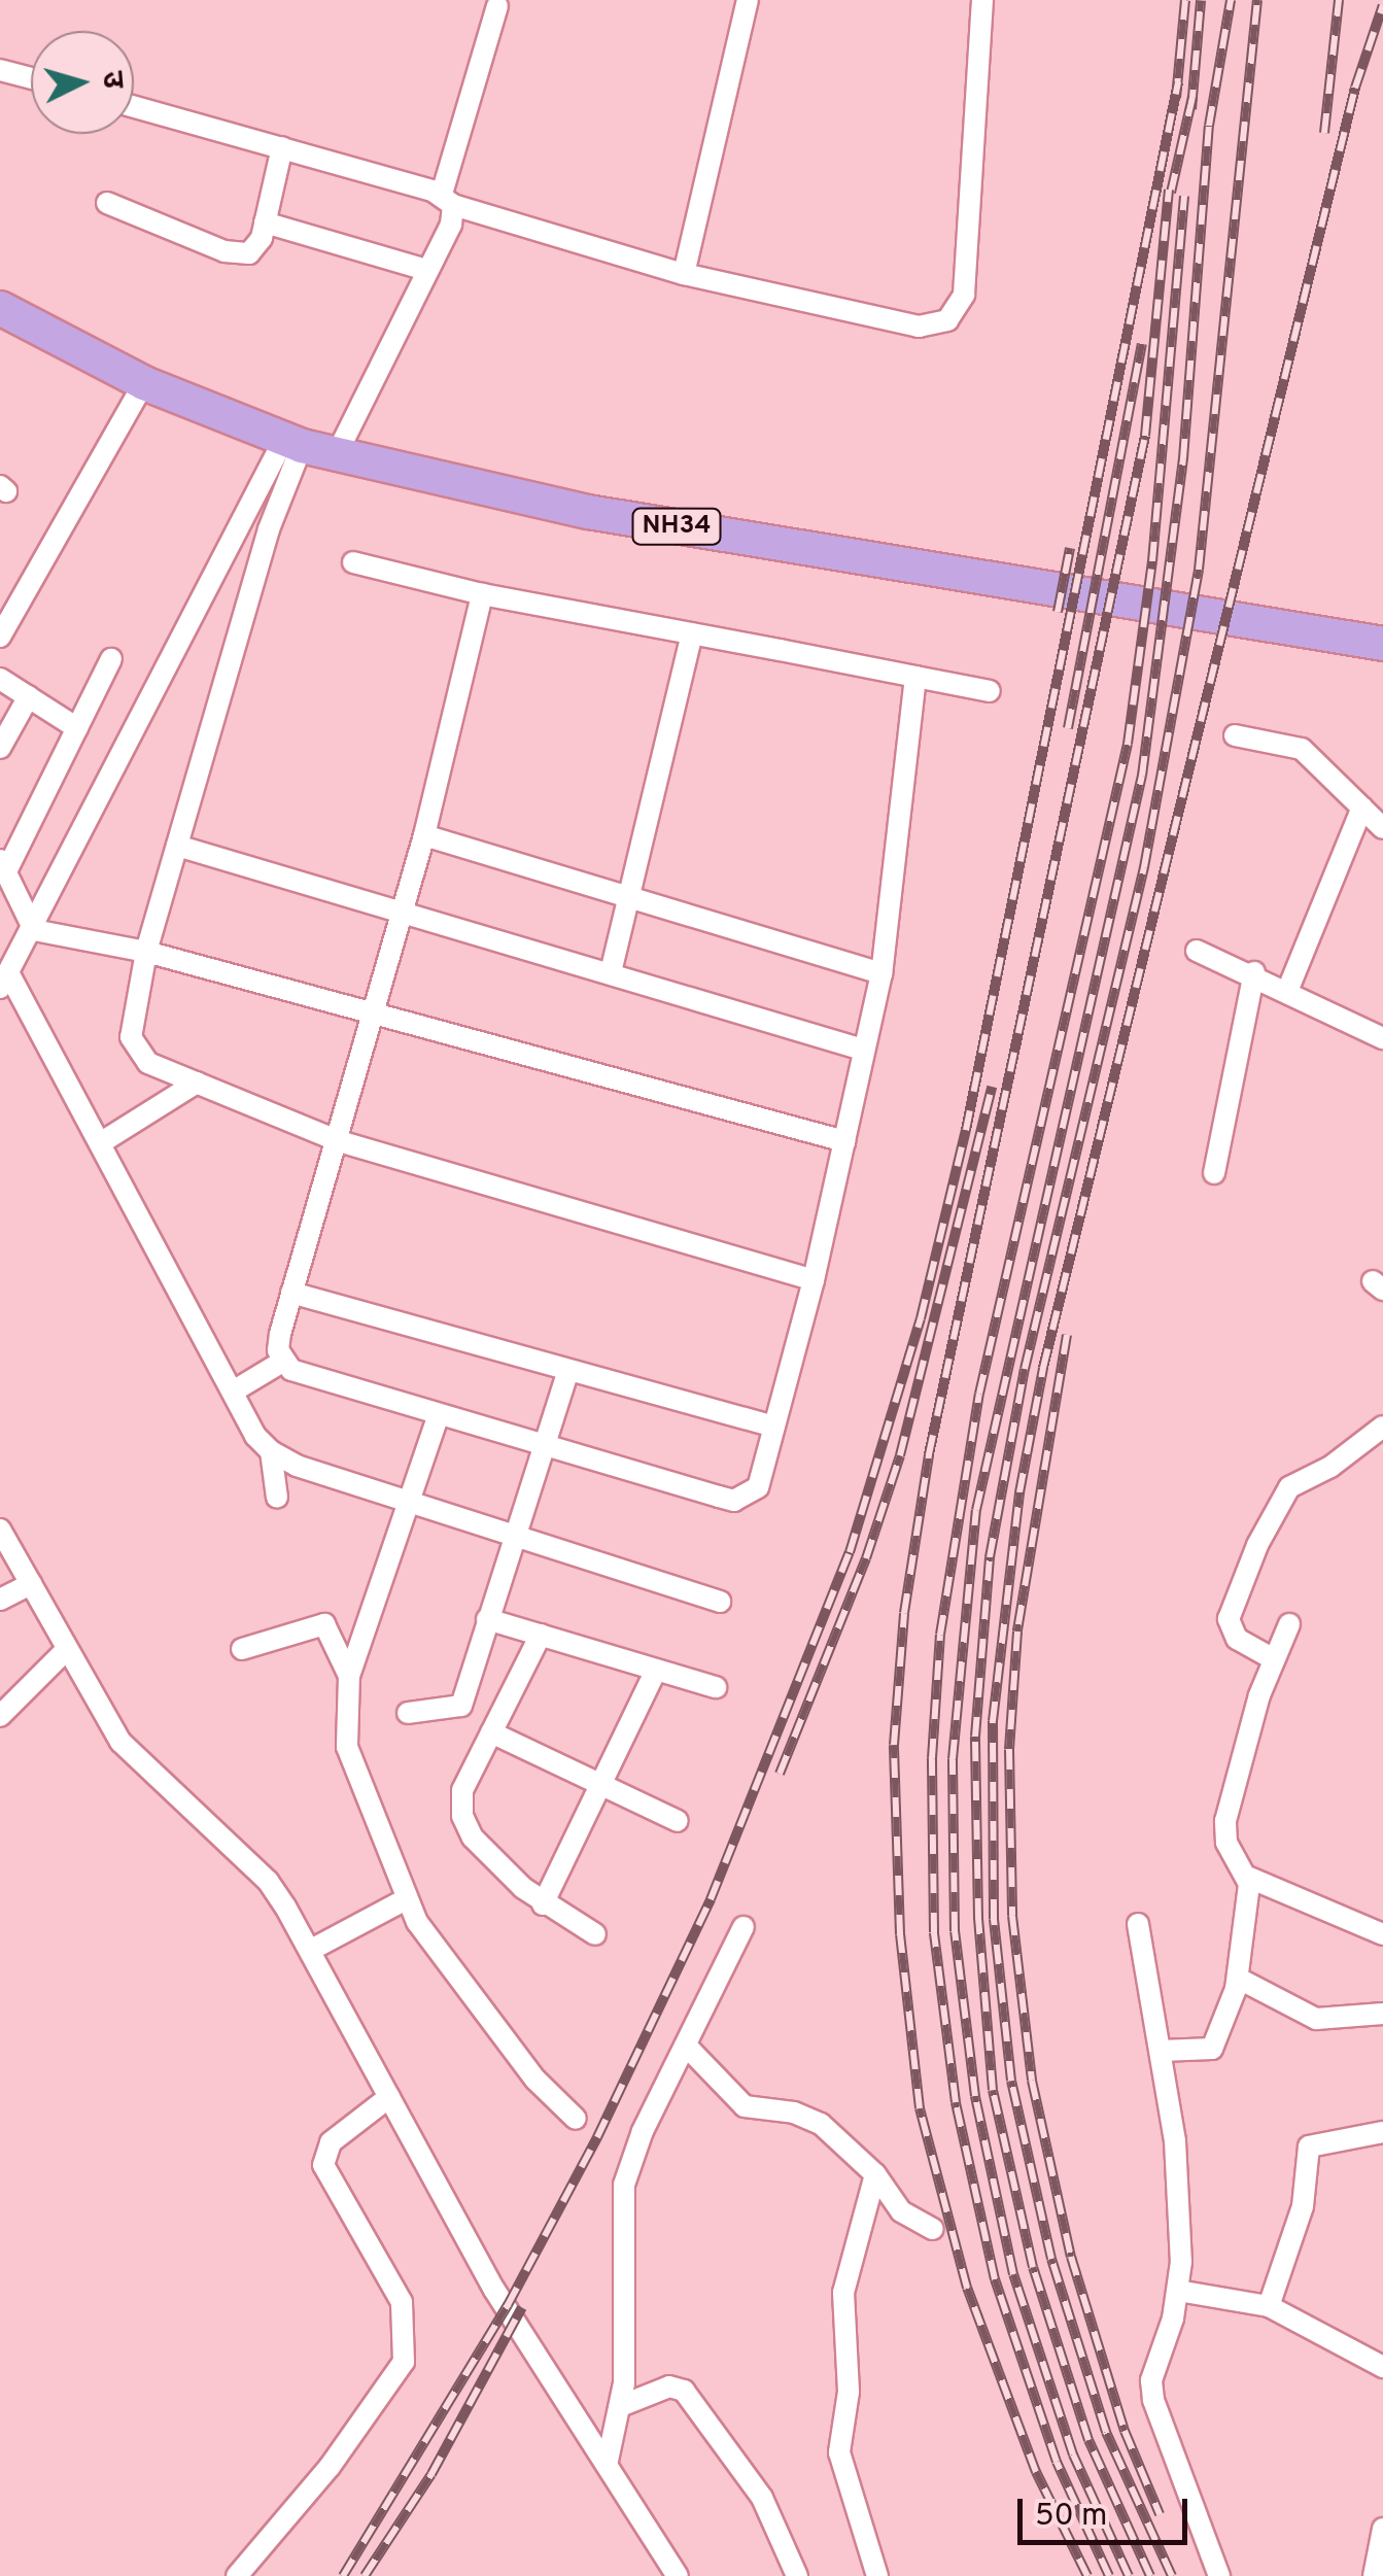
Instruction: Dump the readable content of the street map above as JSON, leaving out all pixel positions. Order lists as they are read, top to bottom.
{
  "streets": {
    "highway": ["NH34"]
  },
  "scale_bar": "50 m",
  "north": "right"
}
